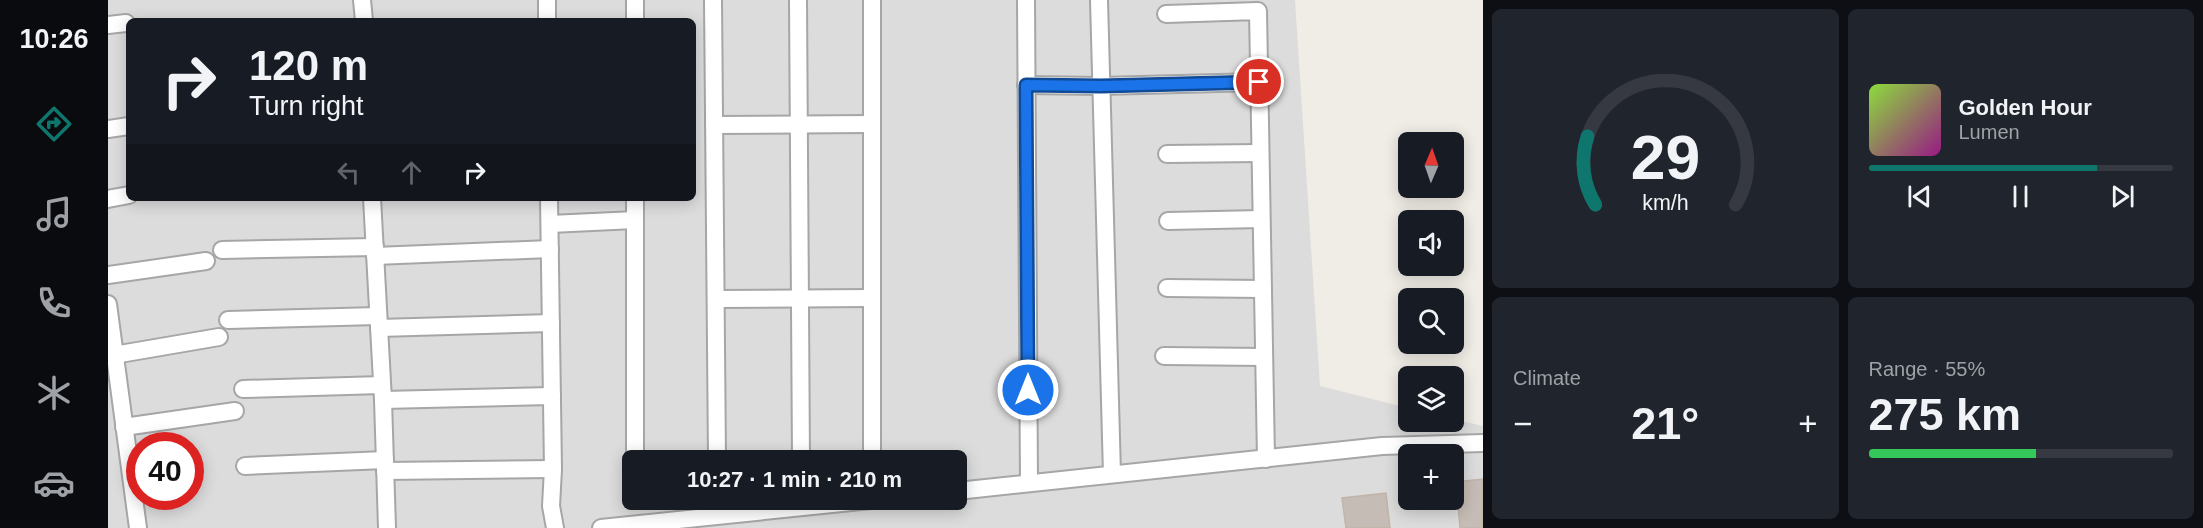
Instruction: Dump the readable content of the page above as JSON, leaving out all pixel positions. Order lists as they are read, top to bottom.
{
  "north": "top",
  "page": {
    "tabs": "10:26",
    "turn": ["120 m", "Turn right"],
    "song": ["Golden Hour", "Lumen"],
    "map_buttons": "+",
    "tile": [
      "Climate",
      ["Range · 55%", "275 km"]
    ],
    "heat": ["−", "21°", "+"],
    "limit": "40",
    "trip": "10:27 · 1 min · 210 m",
    "gauge": ["29", "km/h"]
  }
}
